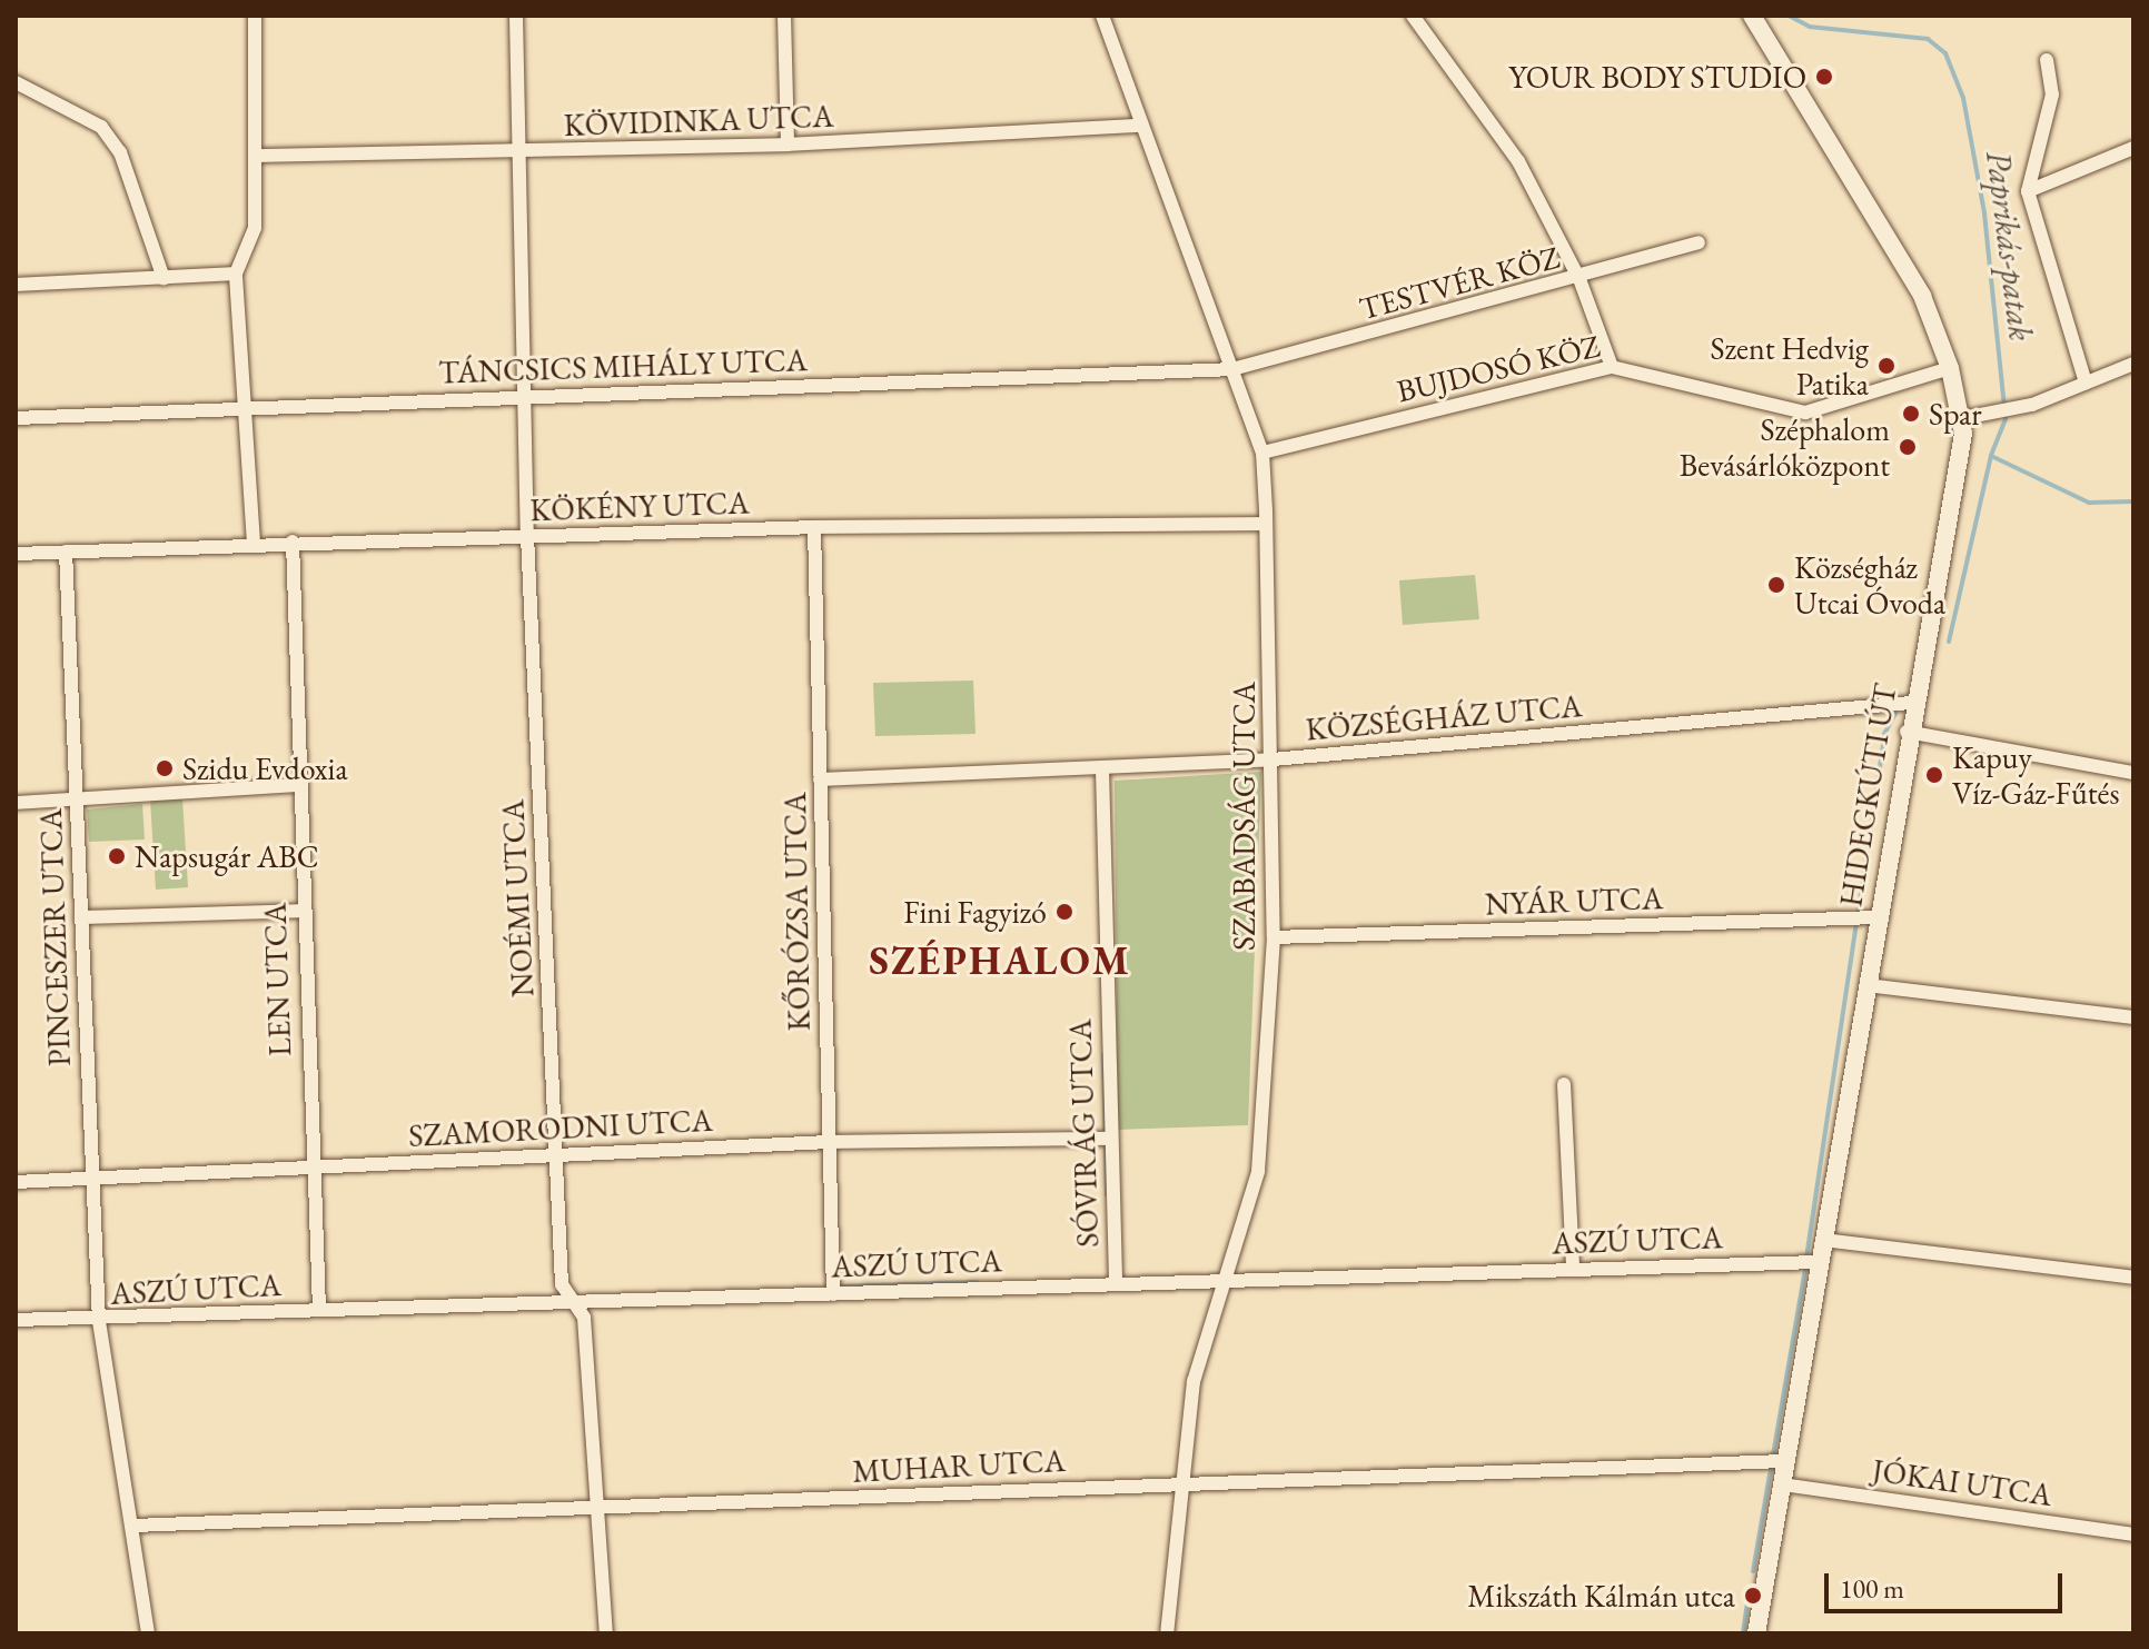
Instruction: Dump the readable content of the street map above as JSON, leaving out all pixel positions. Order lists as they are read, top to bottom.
{
  "streets": {
    "main road": ["HIDEGKÚTI ÚT"],
    "street": [
      "KÖVIDINKA UTCA",
      "TESTVÉR KÖZ",
      "TÁNCSICS MIHÁLY UTCA",
      "BUJDOSÓ KÖZ",
      "KÖKÉNY UTCA",
      "KÖZSÉGHÁZ UTCA",
      "SZABADSÁG UTCA",
      "NOÉMI UTCA",
      "NYÁR UTCA",
      "KŐRÓZSA UTCA",
      "PINCESZER UTCA",
      "LEN UTCA",
      "SZAMORODNI UTCA",
      "SÓVIRÁG UTCA",
      "ASZÚ UTCA",
      "MUHAR UTCA",
      "JÓKAI UTCA"
    ]
  },
  "crossings": [
    ["KÖVIDINKA UTCA", "SZABADSÁG UTCA"],
    ["KÖVIDINKA UTCA", "NOÉMI UTCA"],
    ["TESTVÉR KÖZ", "TÁNCSICS MIHÁLY UTCA"],
    ["TESTVÉR KÖZ", "SZABADSÁG UTCA"],
    ["TÁNCSICS MIHÁLY UTCA", "SZABADSÁG UTCA"],
    ["TÁNCSICS MIHÁLY UTCA", "NOÉMI UTCA"],
    ["BUJDOSÓ KÖZ", "HIDEGKÚTI ÚT"],
    ["BUJDOSÓ KÖZ", "SZABADSÁG UTCA"],
    ["KÖKÉNY UTCA", "SZABADSÁG UTCA"],
    ["KÖKÉNY UTCA", "NOÉMI UTCA"],
    ["KÖKÉNY UTCA", "KŐRÓZSA UTCA"],
    ["KÖKÉNY UTCA", "PINCESZER UTCA"],
    ["KÖKÉNY UTCA", "LEN UTCA"],
    ["KÖZSÉGHÁZ UTCA", "HIDEGKÚTI ÚT"],
    ["KÖZSÉGHÁZ UTCA", "SZABADSÁG UTCA"],
    ["KÖZSÉGHÁZ UTCA", "KŐRÓZSA UTCA"],
    ["KÖZSÉGHÁZ UTCA", "SÓVIRÁG UTCA"],
    ["HIDEGKÚTI ÚT", "NYÁR UTCA"],
    ["HIDEGKÚTI ÚT", "ASZÚ UTCA"],
    ["HIDEGKÚTI ÚT", "MUHAR UTCA"],
    ["HIDEGKÚTI ÚT", "JÓKAI UTCA"],
    ["SZABADSÁG UTCA", "NYÁR UTCA"],
    ["SZABADSÁG UTCA", "ASZÚ UTCA"],
    ["SZABADSÁG UTCA", "MUHAR UTCA"],
    ["NOÉMI UTCA", "SZAMORODNI UTCA"],
    ["NOÉMI UTCA", "ASZÚ UTCA"],
    ["NOÉMI UTCA", "MUHAR UTCA"],
    ["KŐRÓZSA UTCA", "SZAMORODNI UTCA"],
    ["KŐRÓZSA UTCA", "ASZÚ UTCA"],
    ["PINCESZER UTCA", "SZAMORODNI UTCA"],
    ["PINCESZER UTCA", "ASZÚ UTCA"],
    ["PINCESZER UTCA", "MUHAR UTCA"],
    ["LEN UTCA", "SZAMORODNI UTCA"],
    ["LEN UTCA", "ASZÚ UTCA"],
    ["SZAMORODNI UTCA", "SÓVIRÁG UTCA"],
    ["SÓVIRÁG UTCA", "ASZÚ UTCA"]
  ],
  "districts": ["SZÉPHALOM"],
  "water": ["Paprikás-patak"],
  "places": [
    "YOUR BODY STUDIO",
    "Szent Hedvig Patika",
    "Spar",
    "Széphalom Bevásárlóközpont",
    "Községház Utcai Óvoda",
    "Szidu Evdoxia",
    "Kapuy Víz-Gáz-Fűtés",
    "Napsugár ABC",
    "Fini Fagyizó",
    "Mikszáth Kálmán utca"
  ],
  "scale_bar": "100 m"
}
